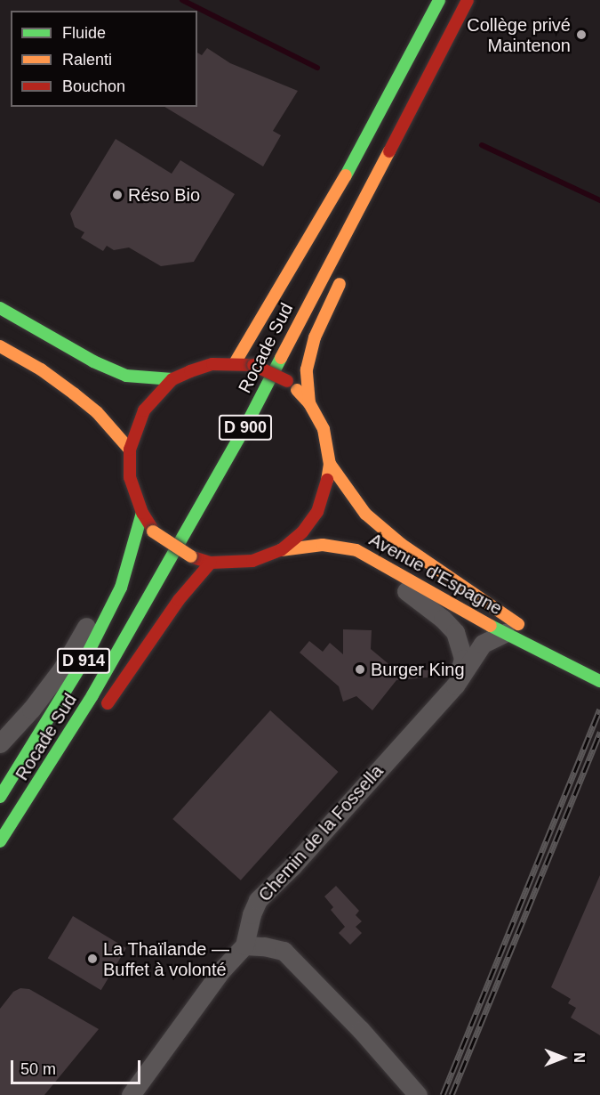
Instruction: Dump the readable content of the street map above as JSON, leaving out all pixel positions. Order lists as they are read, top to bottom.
{
  "streets": {
    "main road": [
      "Rocade Sud",
      "D 900",
      "Avenue d'Espagne",
      "D 914"
    ],
    "street": ["Chemin de la Fossella"]
  },
  "crossings": [
    ["Avenue d'Espagne", "Chemin de la Fossella"]
  ],
  "places": [
    "Collège privé Maintenon",
    "Réso Bio",
    "Burger King",
    "La Thaïlande — Buffet à volonté"
  ],
  "legend": ["Fluide", "Ralenti", "Bouchon"],
  "scale_bar": "50 m",
  "north": "right"
}
